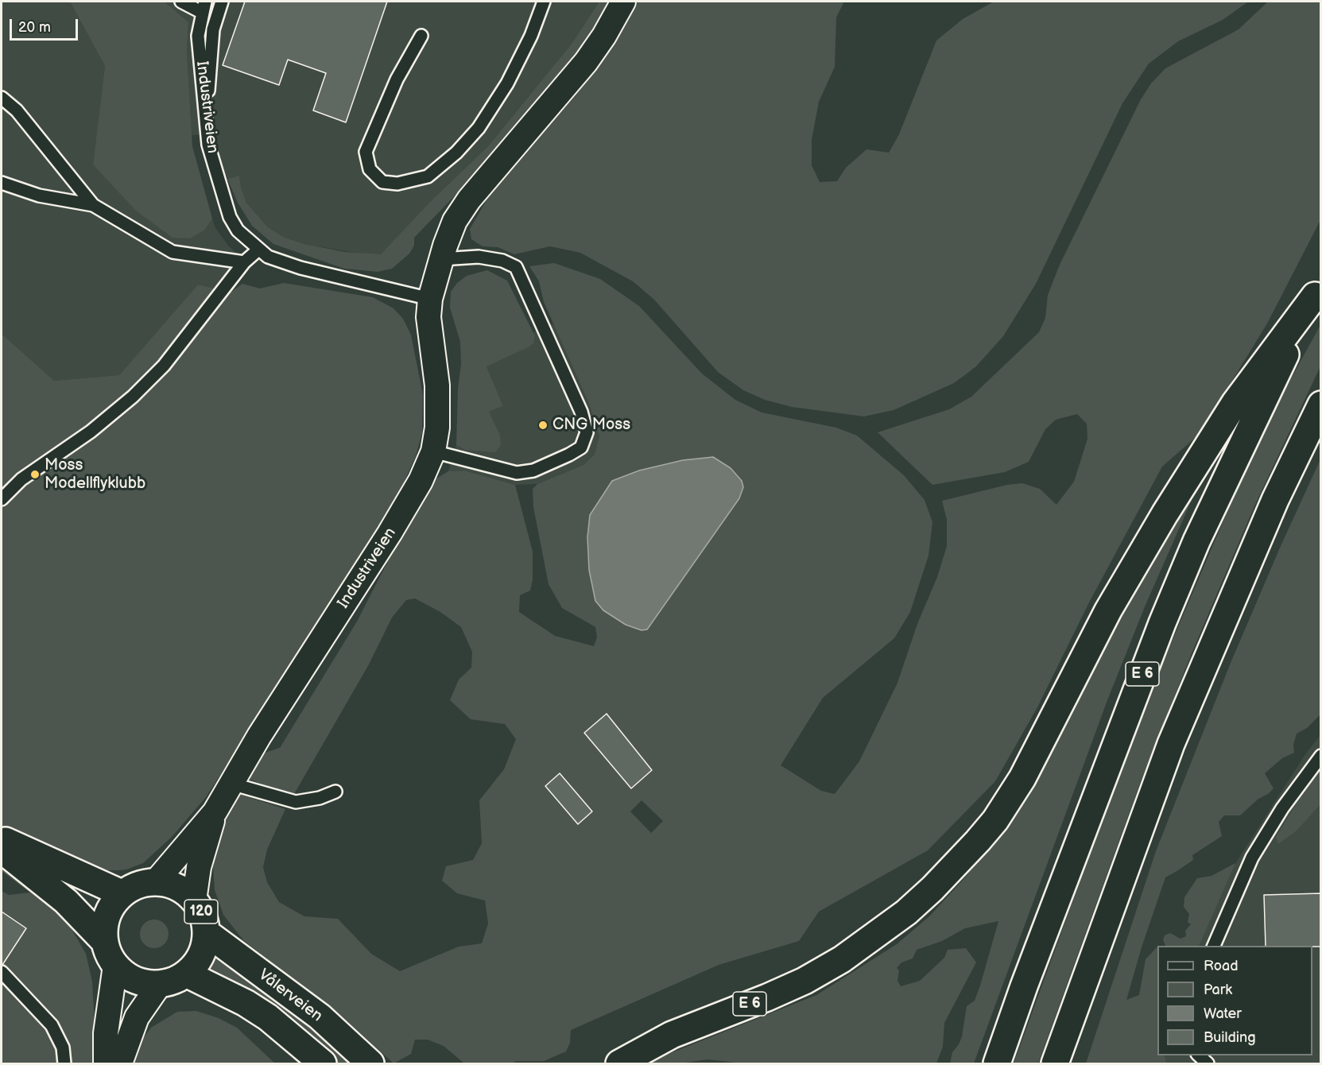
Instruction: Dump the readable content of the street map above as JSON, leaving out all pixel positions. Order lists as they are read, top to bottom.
{
  "streets": {
    "main road": ["E 6", "120", "Vålerveien"],
    "street": ["Industriveien"]
  },
  "crossings": [
    ["Industriveien", "120"],
    ["Industriveien", "Vålerveien"],
    ["120", "Vålerveien"]
  ],
  "places": ["CNG Moss", "Moss Modellflyklubb"],
  "legend": [
    "Road",
    "Park",
    "Water",
    "Building"
  ],
  "scale_bar": "20 m"
}
